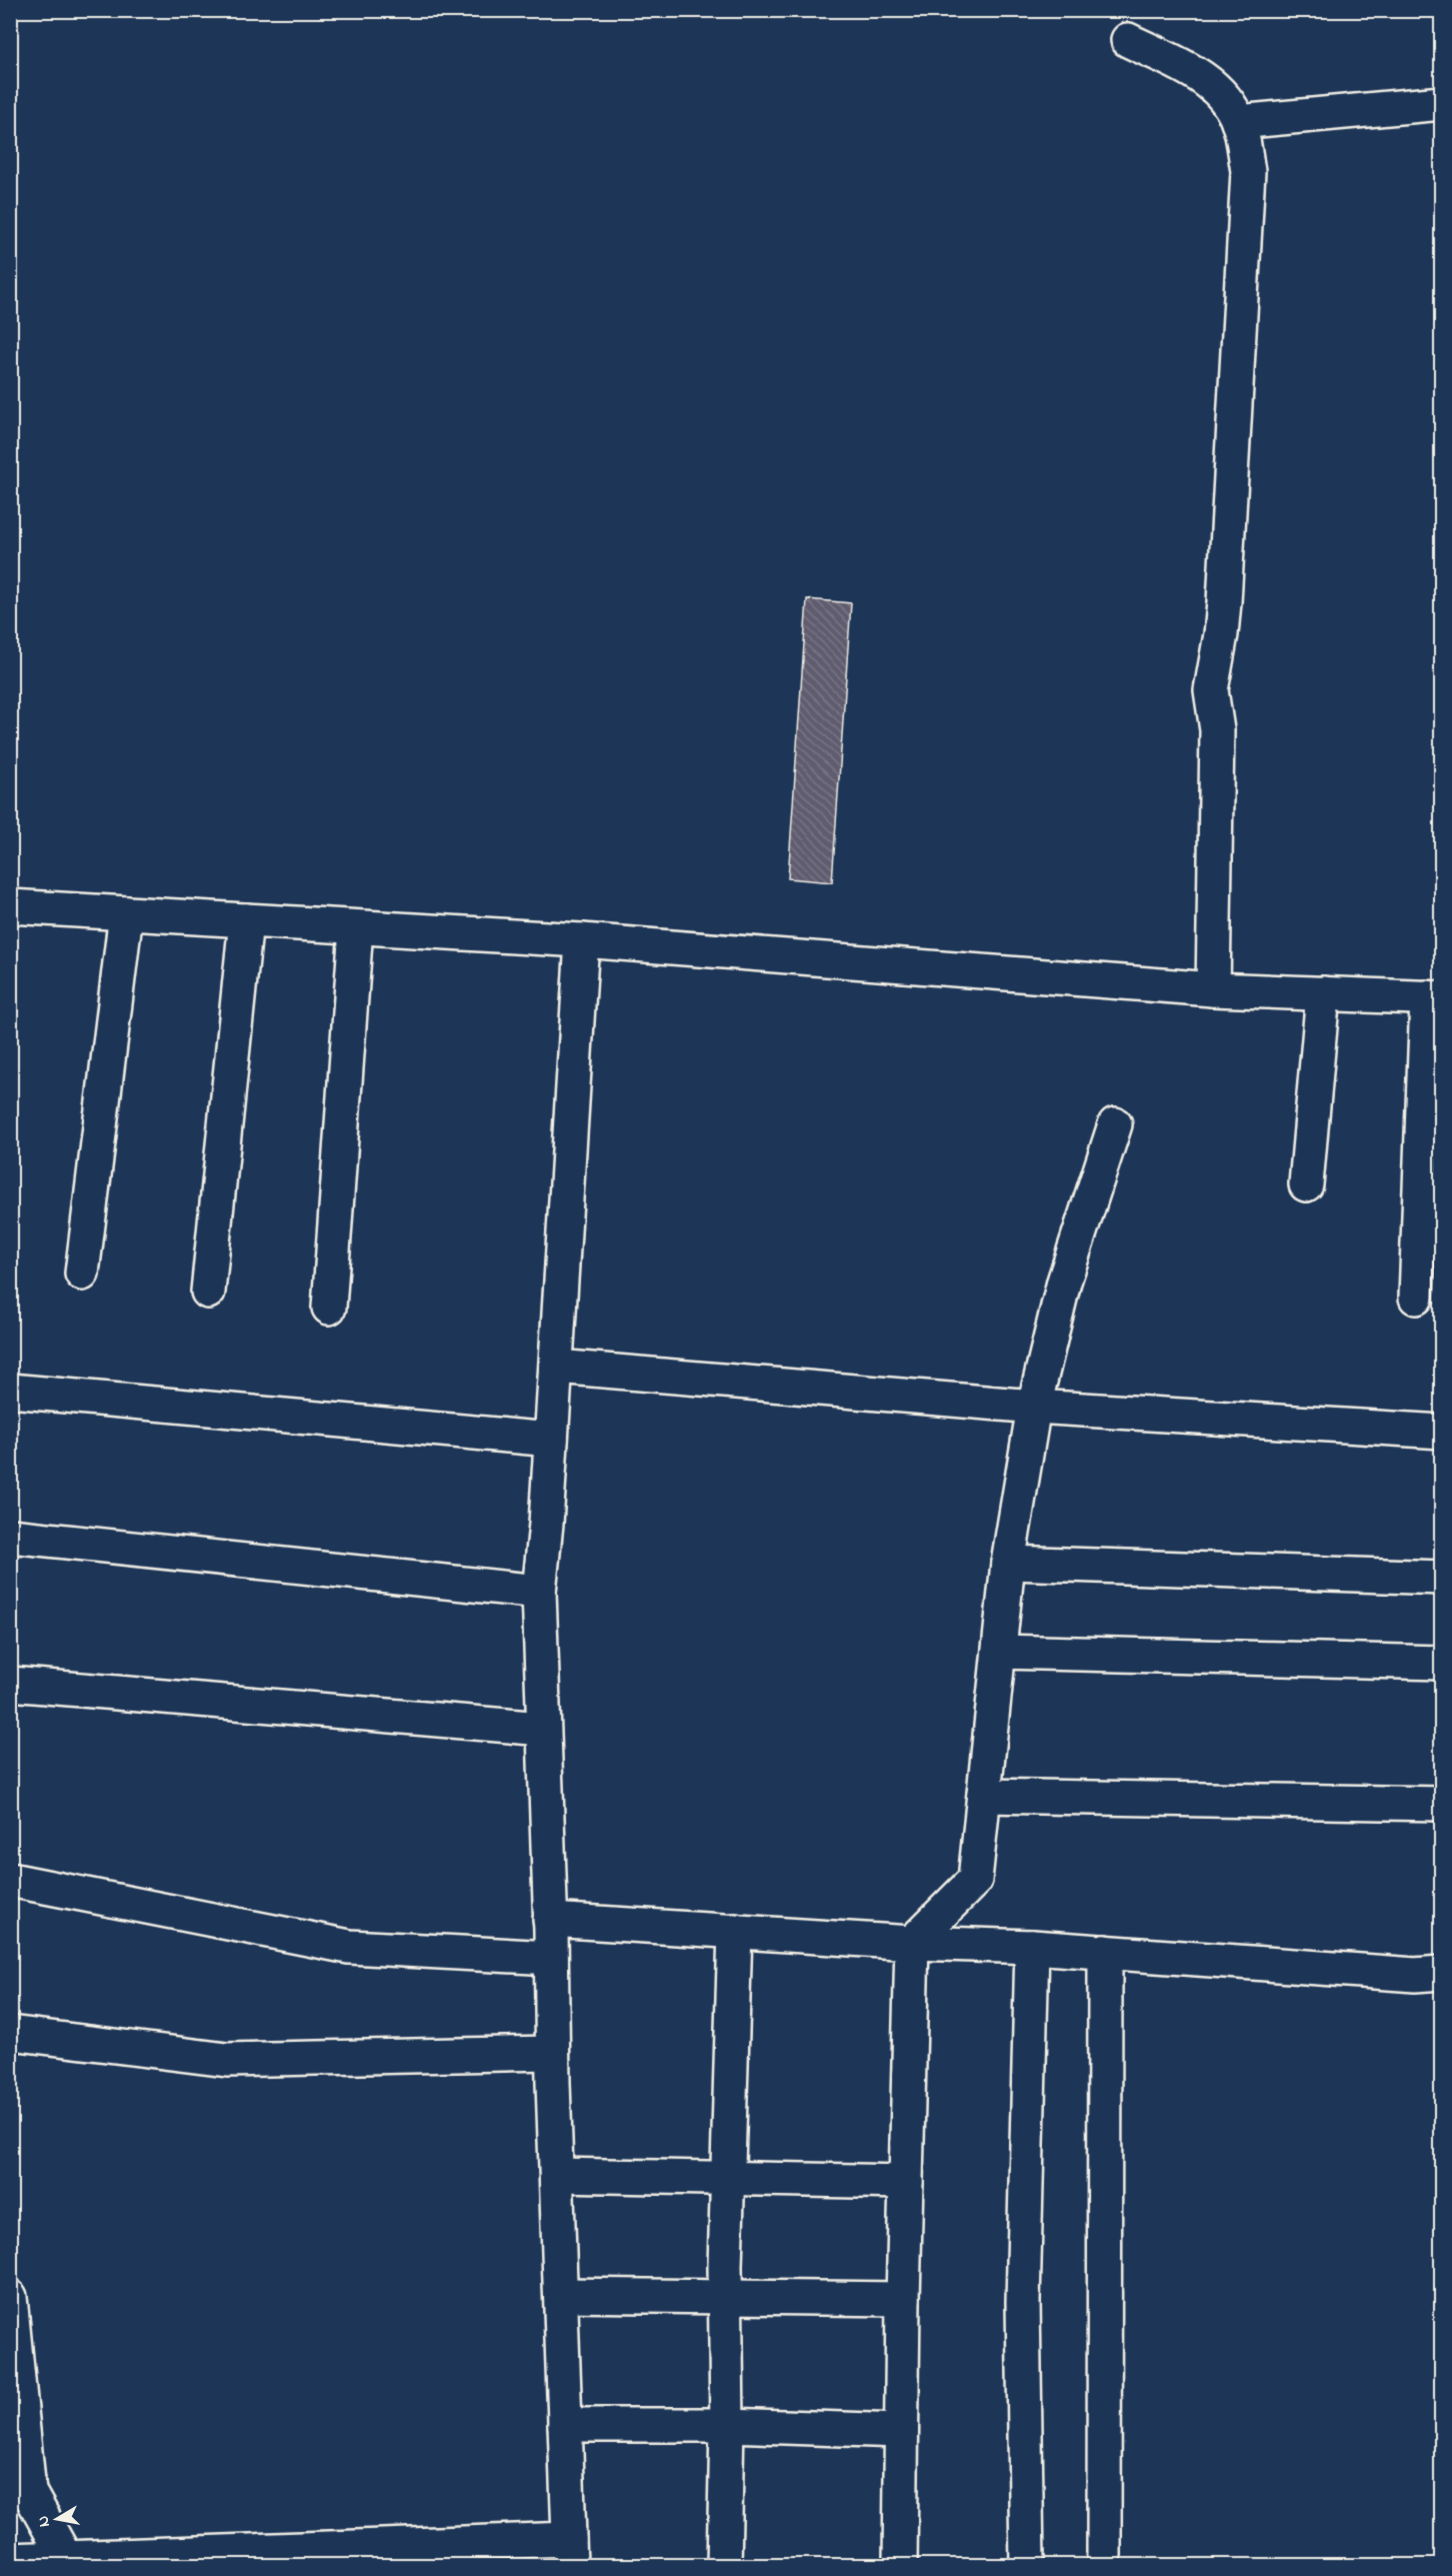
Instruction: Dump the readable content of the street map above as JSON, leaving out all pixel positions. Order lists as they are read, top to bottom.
{
  "north": "left"
}
